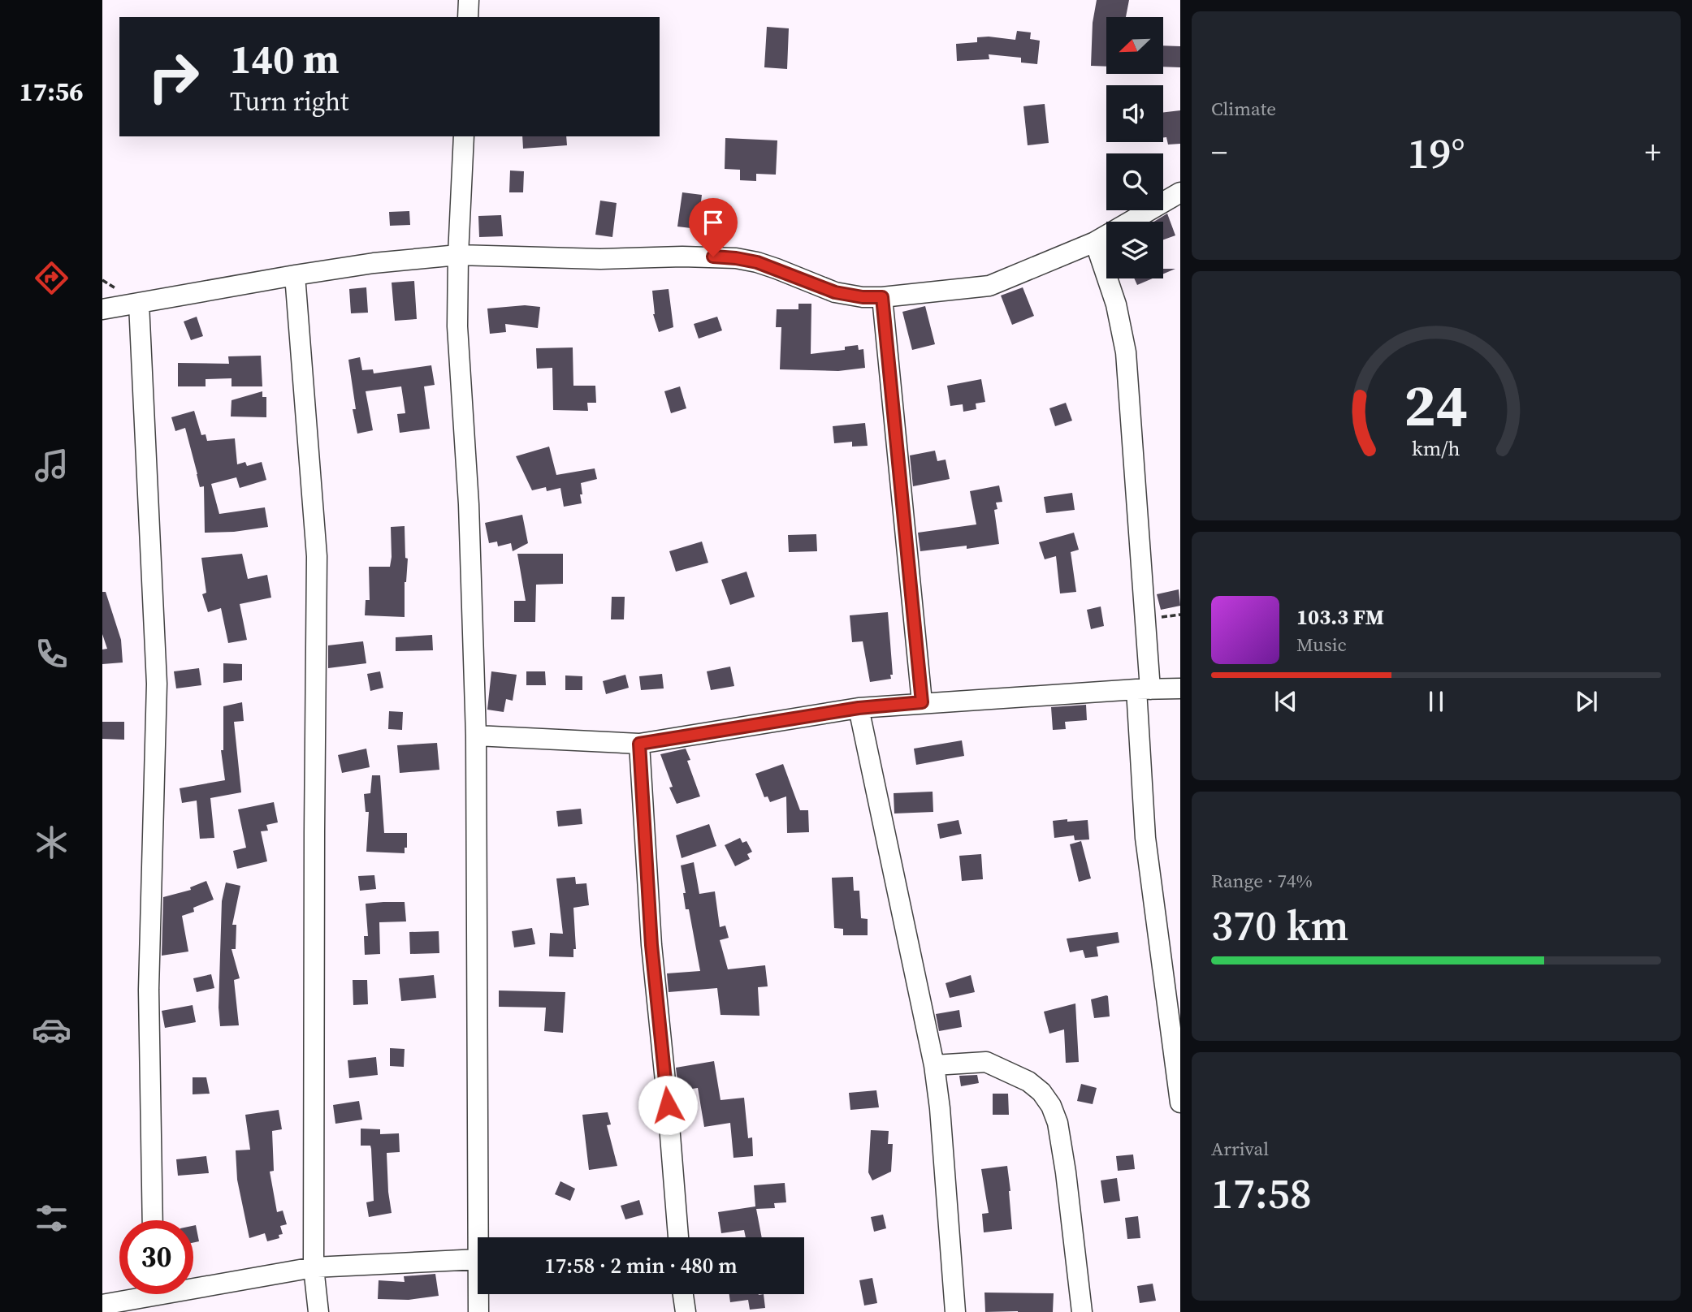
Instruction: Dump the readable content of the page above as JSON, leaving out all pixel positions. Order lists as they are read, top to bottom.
{
  "north": "bottom left",
  "page": {
    "tabs": "17:56",
    "tile": [
      "Climate",
      ["Range · 74%", "370 km"],
      ["Arrival", "17:58"]
    ],
    "turn": ["140 m", "Turn right"],
    "heat": ["−", "19°", "+"],
    "song": ["103.3 FM", "Music"],
    "limit": "30",
    "trip": "17:58 · 2 min · 480 m",
    "gauge": ["24", "km/h"]
  }
}
